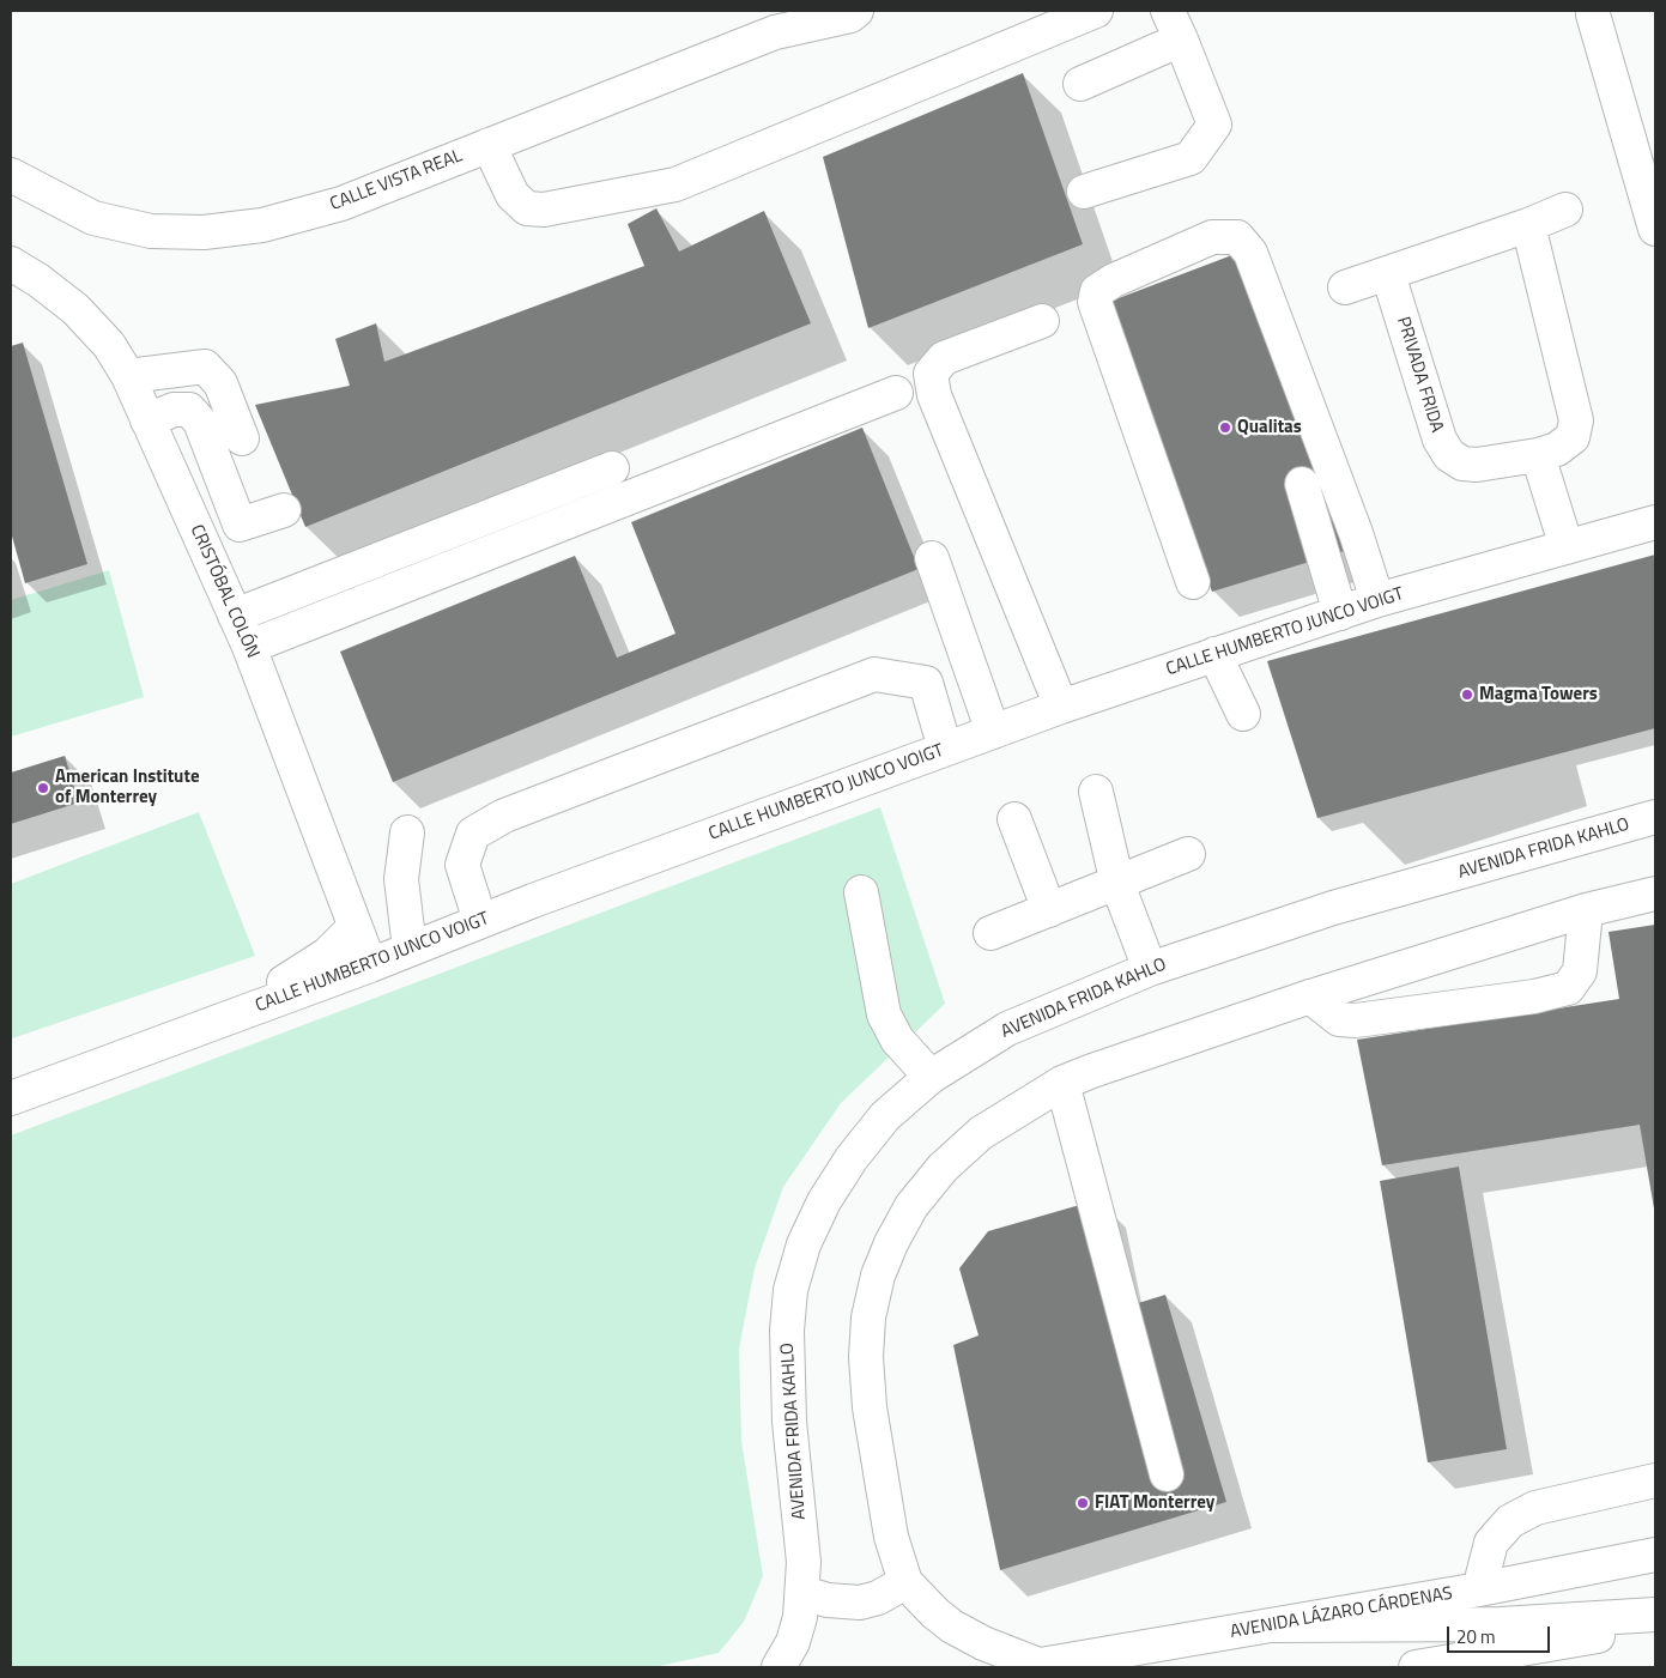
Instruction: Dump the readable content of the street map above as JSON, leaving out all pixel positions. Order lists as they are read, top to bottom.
{
  "streets": {
    "main road": [
      "CALLE VISTA REAL",
      "PRIVADA FRIDA",
      "CRISTÓBAL COLÓN",
      "CALLE HUMBERTO JUNCO VOIGT",
      "AVENIDA FRIDA KAHLO",
      "AVENIDA LÁZARO CÁRDENAS"
    ]
  },
  "crossings": [
    ["CRISTÓBAL COLÓN", "CALLE HUMBERTO JUNCO VOIGT"]
  ],
  "places": [
    "Qualitas",
    "Magma Towers",
    "American Institute of Monterrey",
    "FIAT Monterrey"
  ],
  "scale_bar": "20 m"
}
